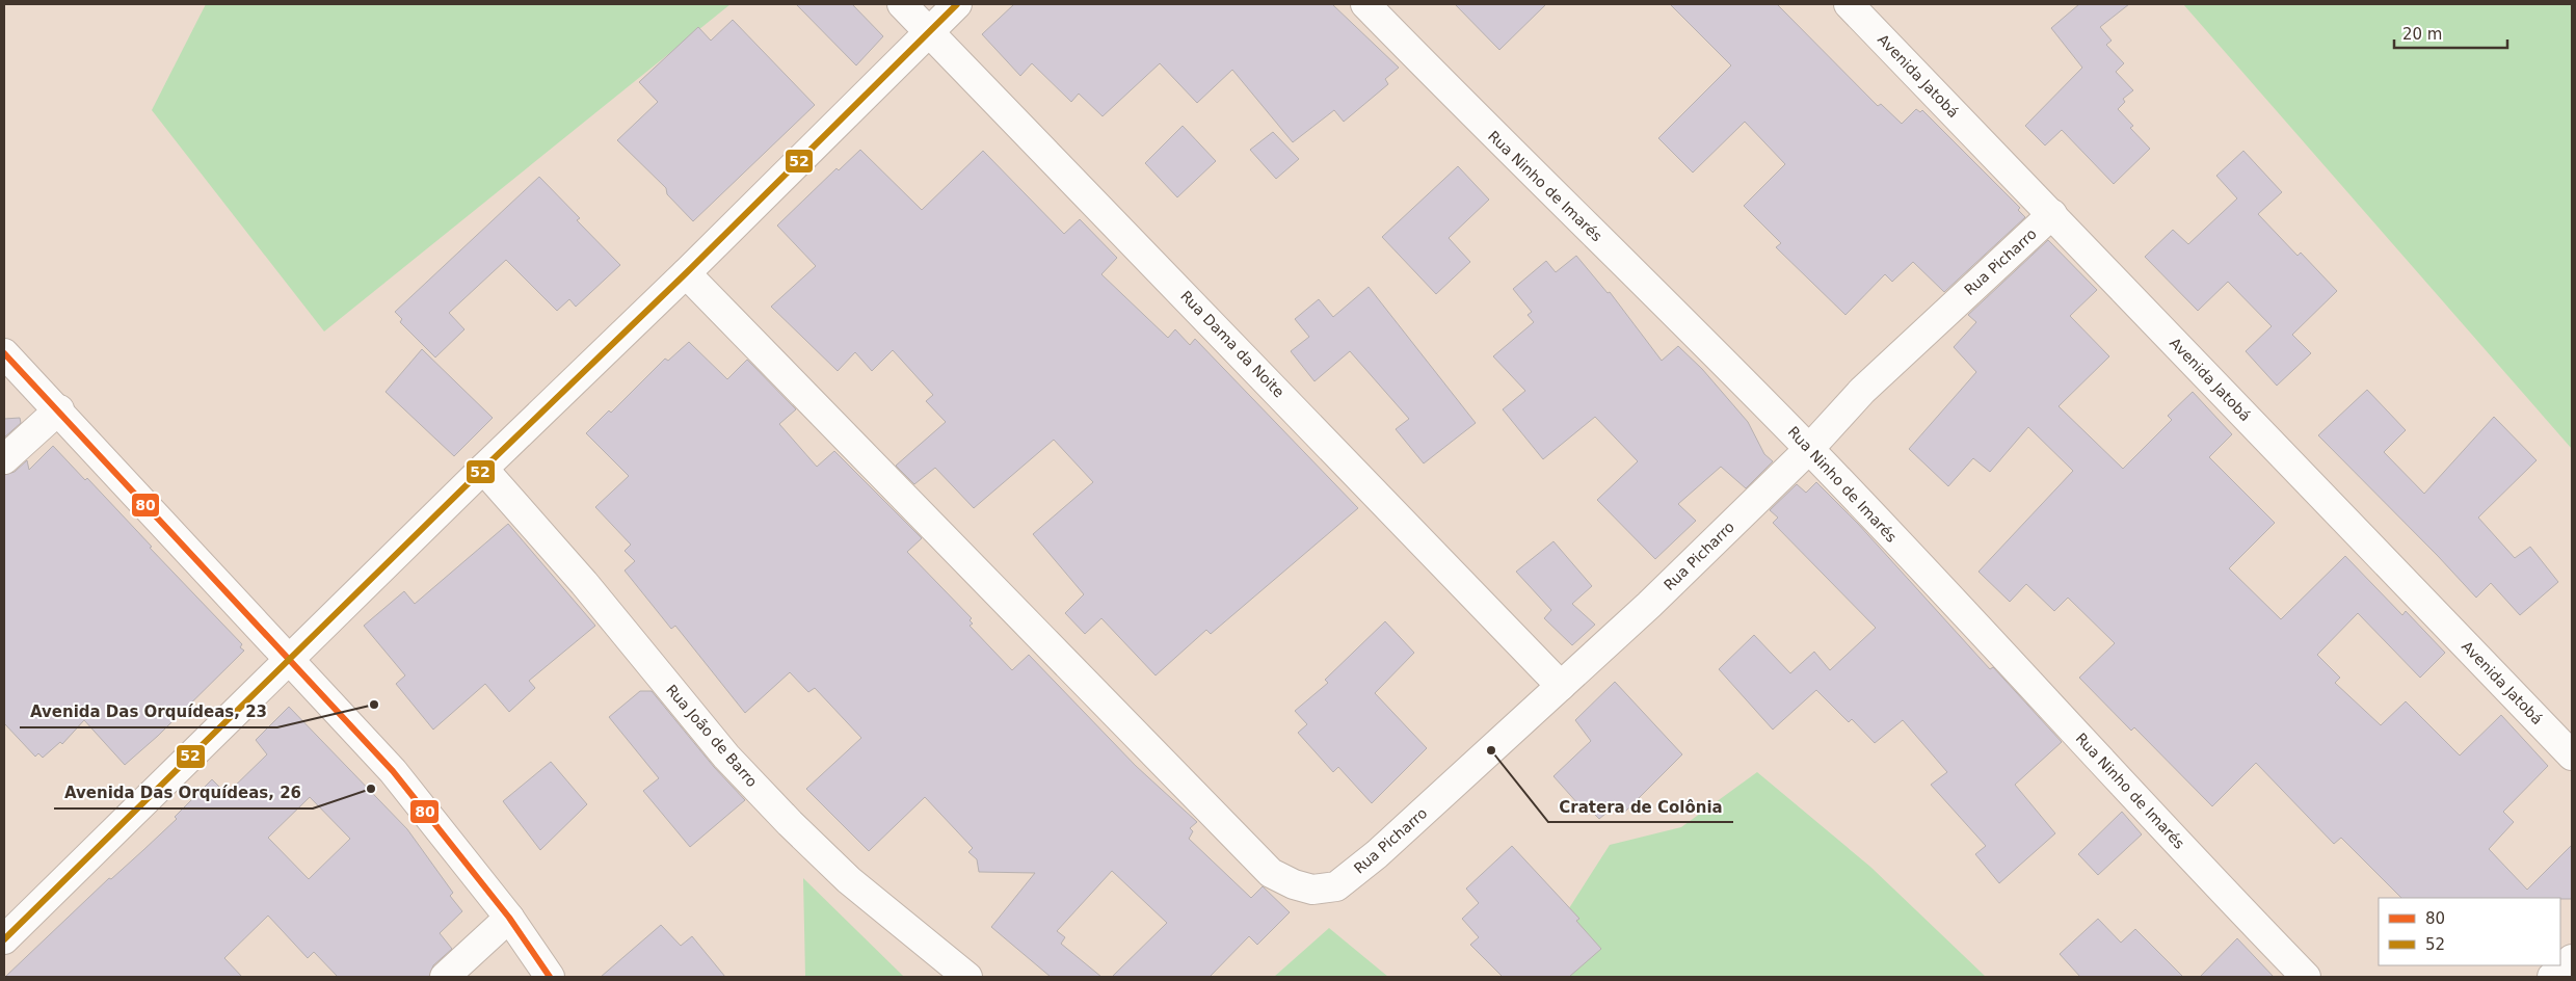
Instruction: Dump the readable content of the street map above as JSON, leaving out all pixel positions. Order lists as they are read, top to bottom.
{
  "streets": {
    "street": [
      "Avenida Jatobá",
      "Rua Ninho de Imarés",
      "Rua Picharro",
      "Rua Dama da Noite",
      "Rua João de Barro"
    ]
  },
  "crossings": [
    ["Avenida Jatobá", "Rua Picharro"],
    ["Rua Ninho de Imarés", "Rua Picharro"],
    ["Rua Picharro", "Rua Dama da Noite"]
  ],
  "places": ["Avenida Das Orquídeas, 23", "Cratera de Colônia", "Avenida Das Orquídeas, 26"],
  "lines": ["transit line 52", "transit line 80"],
  "legend": ["80", "52"],
  "scale_bar": "20 m"
}
